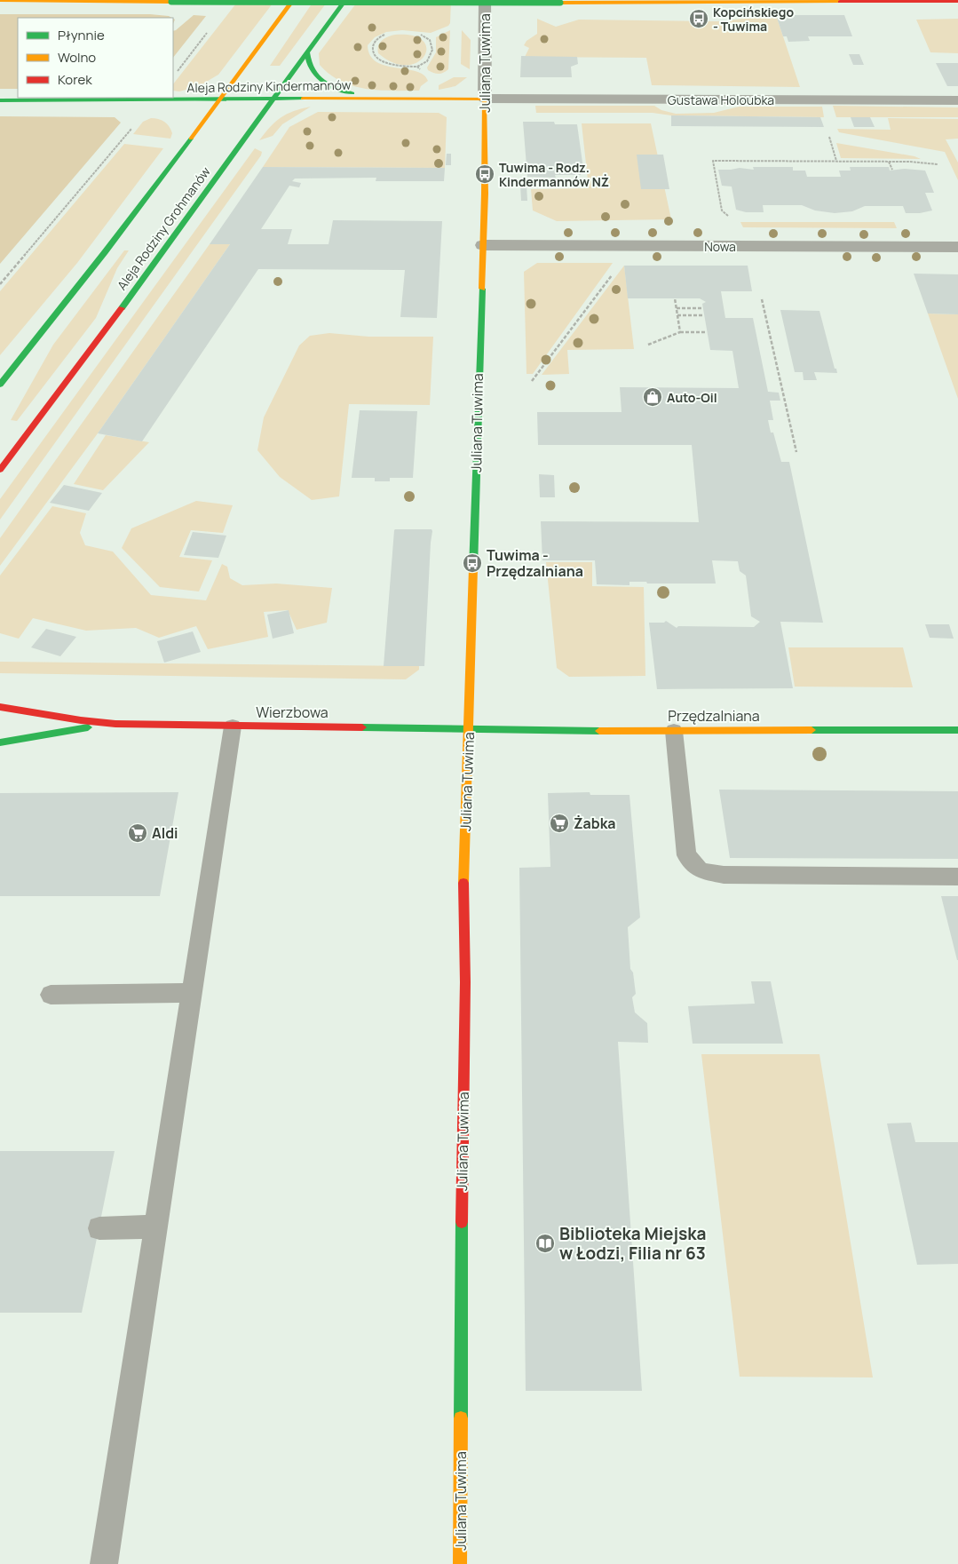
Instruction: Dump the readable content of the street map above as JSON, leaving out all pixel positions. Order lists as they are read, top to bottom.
{
  "streets": {
    "main road": [
      "Juliana Tuwima",
      "Aleja Rodziny Kindermannów",
      "Aleja Rodziny Grohmanów",
      "Wierzbowa",
      "Przędzalniana"
    ],
    "street": ["Gustawa Holoubka", "Nowa"]
  },
  "crossings": [
    ["Juliana Tuwima", "Aleja Rodziny Kindermannów"],
    ["Juliana Tuwima", "Gustawa Holoubka"],
    ["Juliana Tuwima", "Nowa"],
    ["Juliana Tuwima", "Wierzbowa"],
    ["Juliana Tuwima", "Przędzalniana"],
    ["Aleja Rodziny Kindermannów", "Gustawa Holoubka"],
    ["Aleja Rodziny Kindermannów", "Aleja Rodziny Grohmanów"],
    ["Wierzbowa", "Przędzalniana"]
  ],
  "places": {
    "bus stop": ["Kopcińskiego - Tuwima", "Tuwima - Rodz. Kindermannów NŻ", "Tuwima - Przędzalniana"],
    "shop": ["Auto-Oil"],
    "supermarket": ["Żabka", "Aldi"],
    "library": ["Biblioteka Miejska w Łodzi, Filia nr 63"]
  },
  "legend": ["Płynnie", "Wolno", "Korek"]
}
